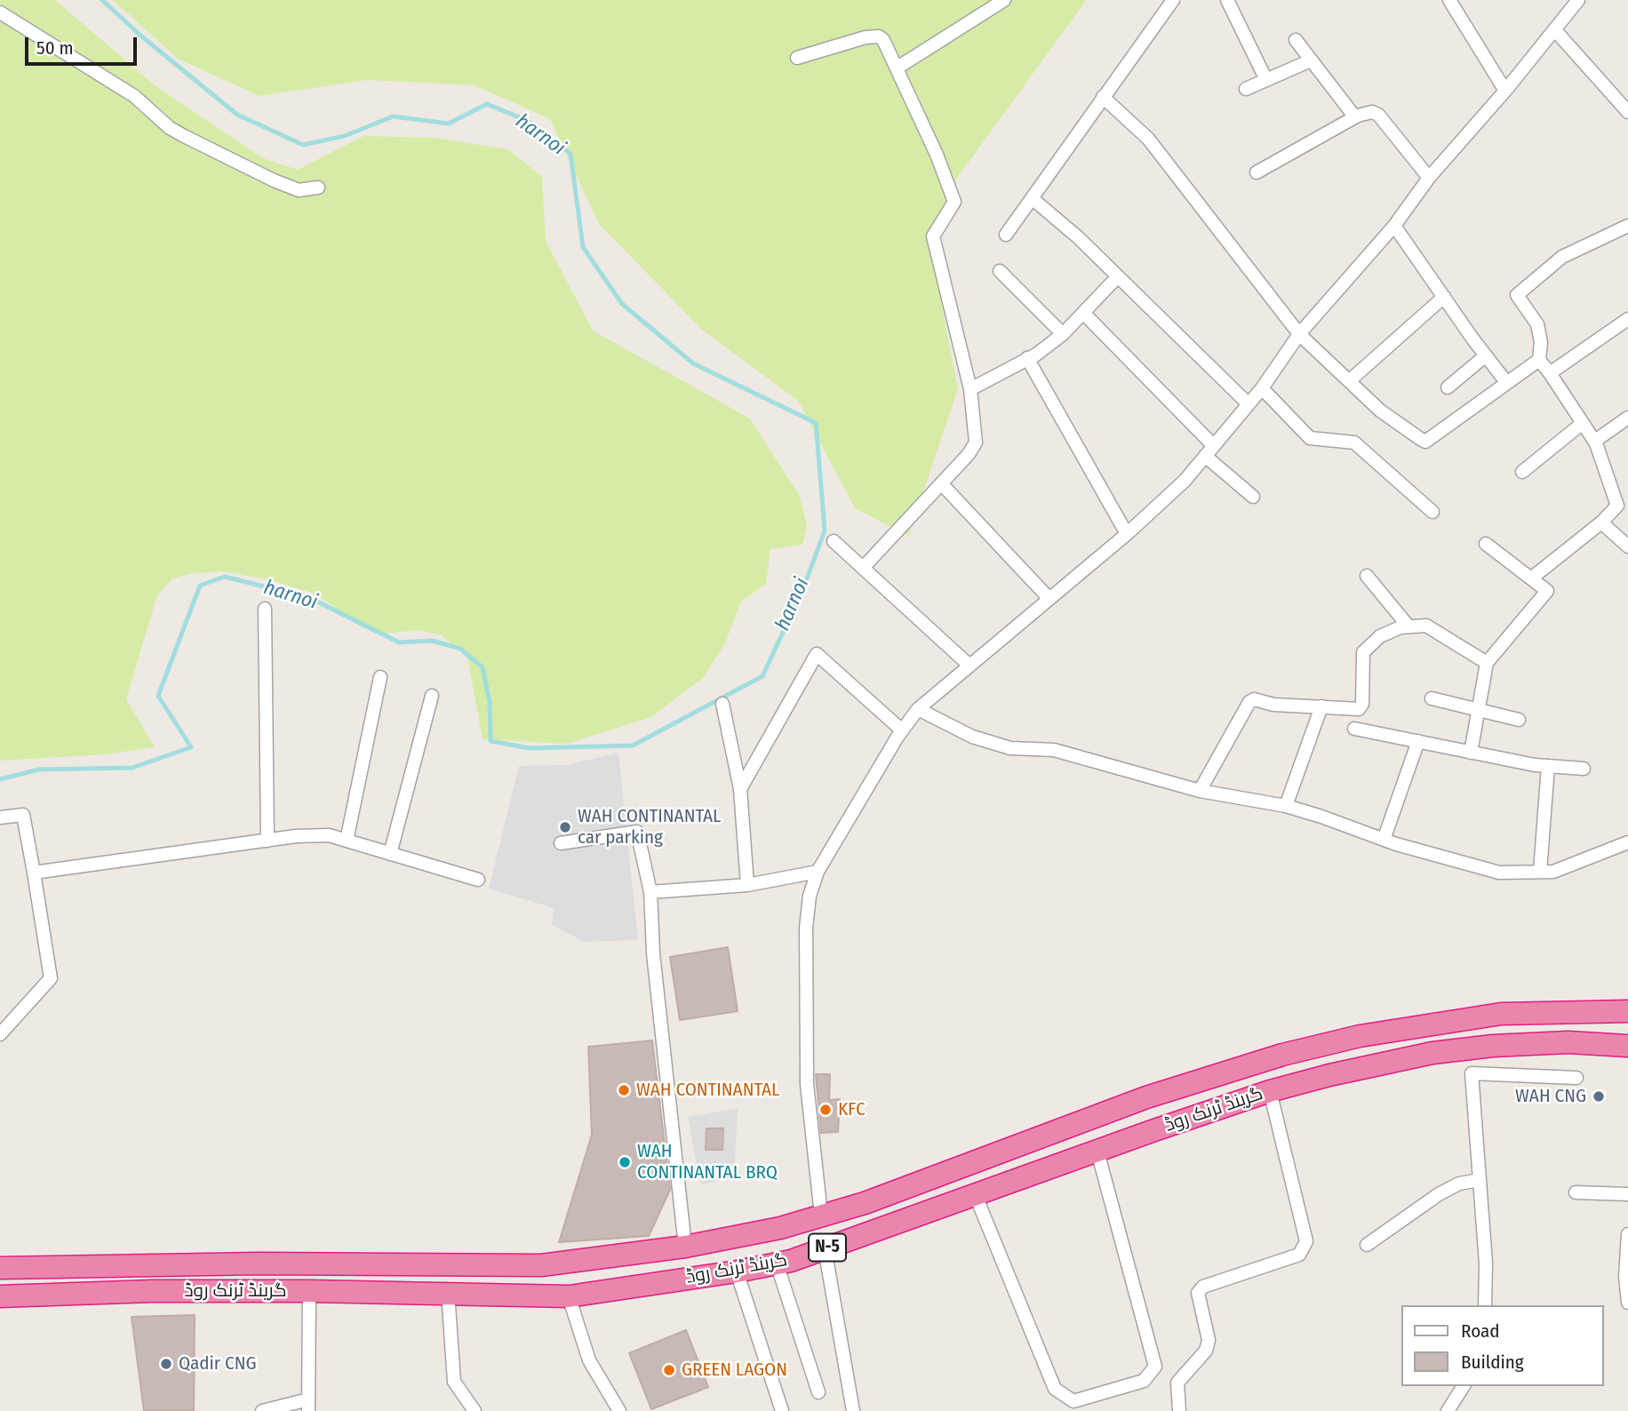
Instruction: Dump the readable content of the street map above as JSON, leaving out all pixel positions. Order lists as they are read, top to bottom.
{
  "streets": {
    "highway": ["گرینڈ ٹرنک روڈ", "N-5"]
  },
  "water": ["harnoi"],
  "places": [
    "WAH CONTINANTAL car parking",
    "WAH CONTINANTAL",
    "WAH CNG",
    "KFC",
    "WAH CONTINANTAL BRQ",
    "Qadir CNG",
    "GREEN LAGON"
  ],
  "legend": ["Road", "Building"],
  "scale_bar": "50 m"
}
